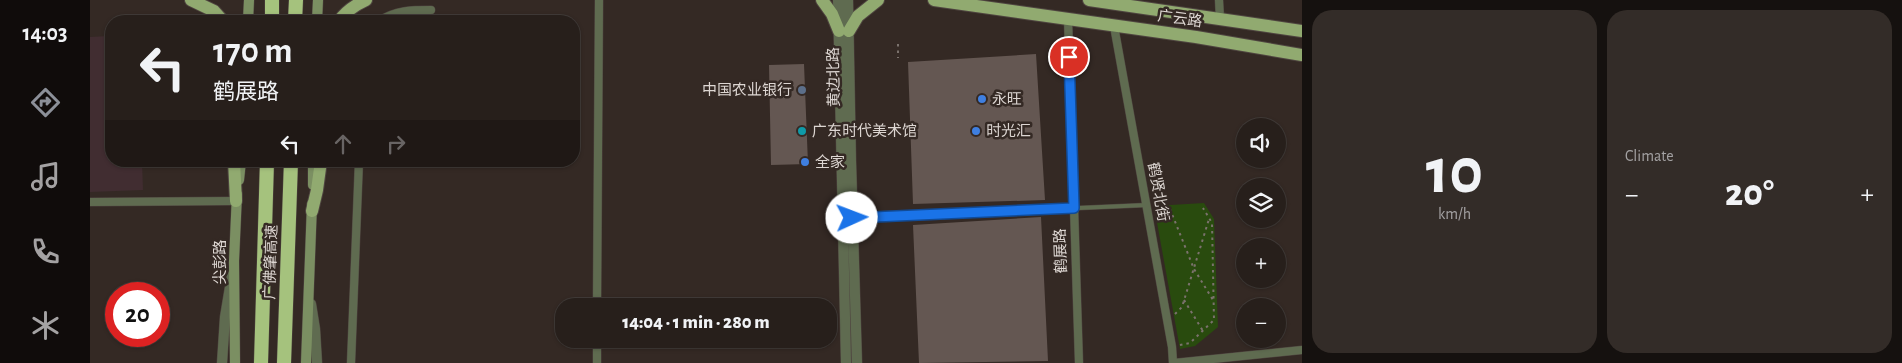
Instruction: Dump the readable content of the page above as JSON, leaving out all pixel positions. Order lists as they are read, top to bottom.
{
  "streets": {
    "highway": ["广佛肇高速"],
    "main road": ["广云路", "尖彭路"],
    "street": ["黄边北路", "鹤贤北街", "鹤展路"]
  },
  "crossings": [
    ["广云路", "鹤贤北街"],
    ["广云路", "鹤展路"]
  ],
  "places": [
    "中国农业银行",
    "永旺",
    "广东时代美术馆",
    "时光汇",
    "全家"
  ],
  "page": {
    "tabs": "14:03",
    "tile": [
      ["10", "km/h"],
      "Climate"
    ],
    "turn": ["170 m", "鹤展路"],
    "map_buttons": ["+", "−"],
    "heat": ["−", "20°", "+"],
    "limit": "20",
    "trip": "14:04 · 1 min · 280 m"
  }
}
